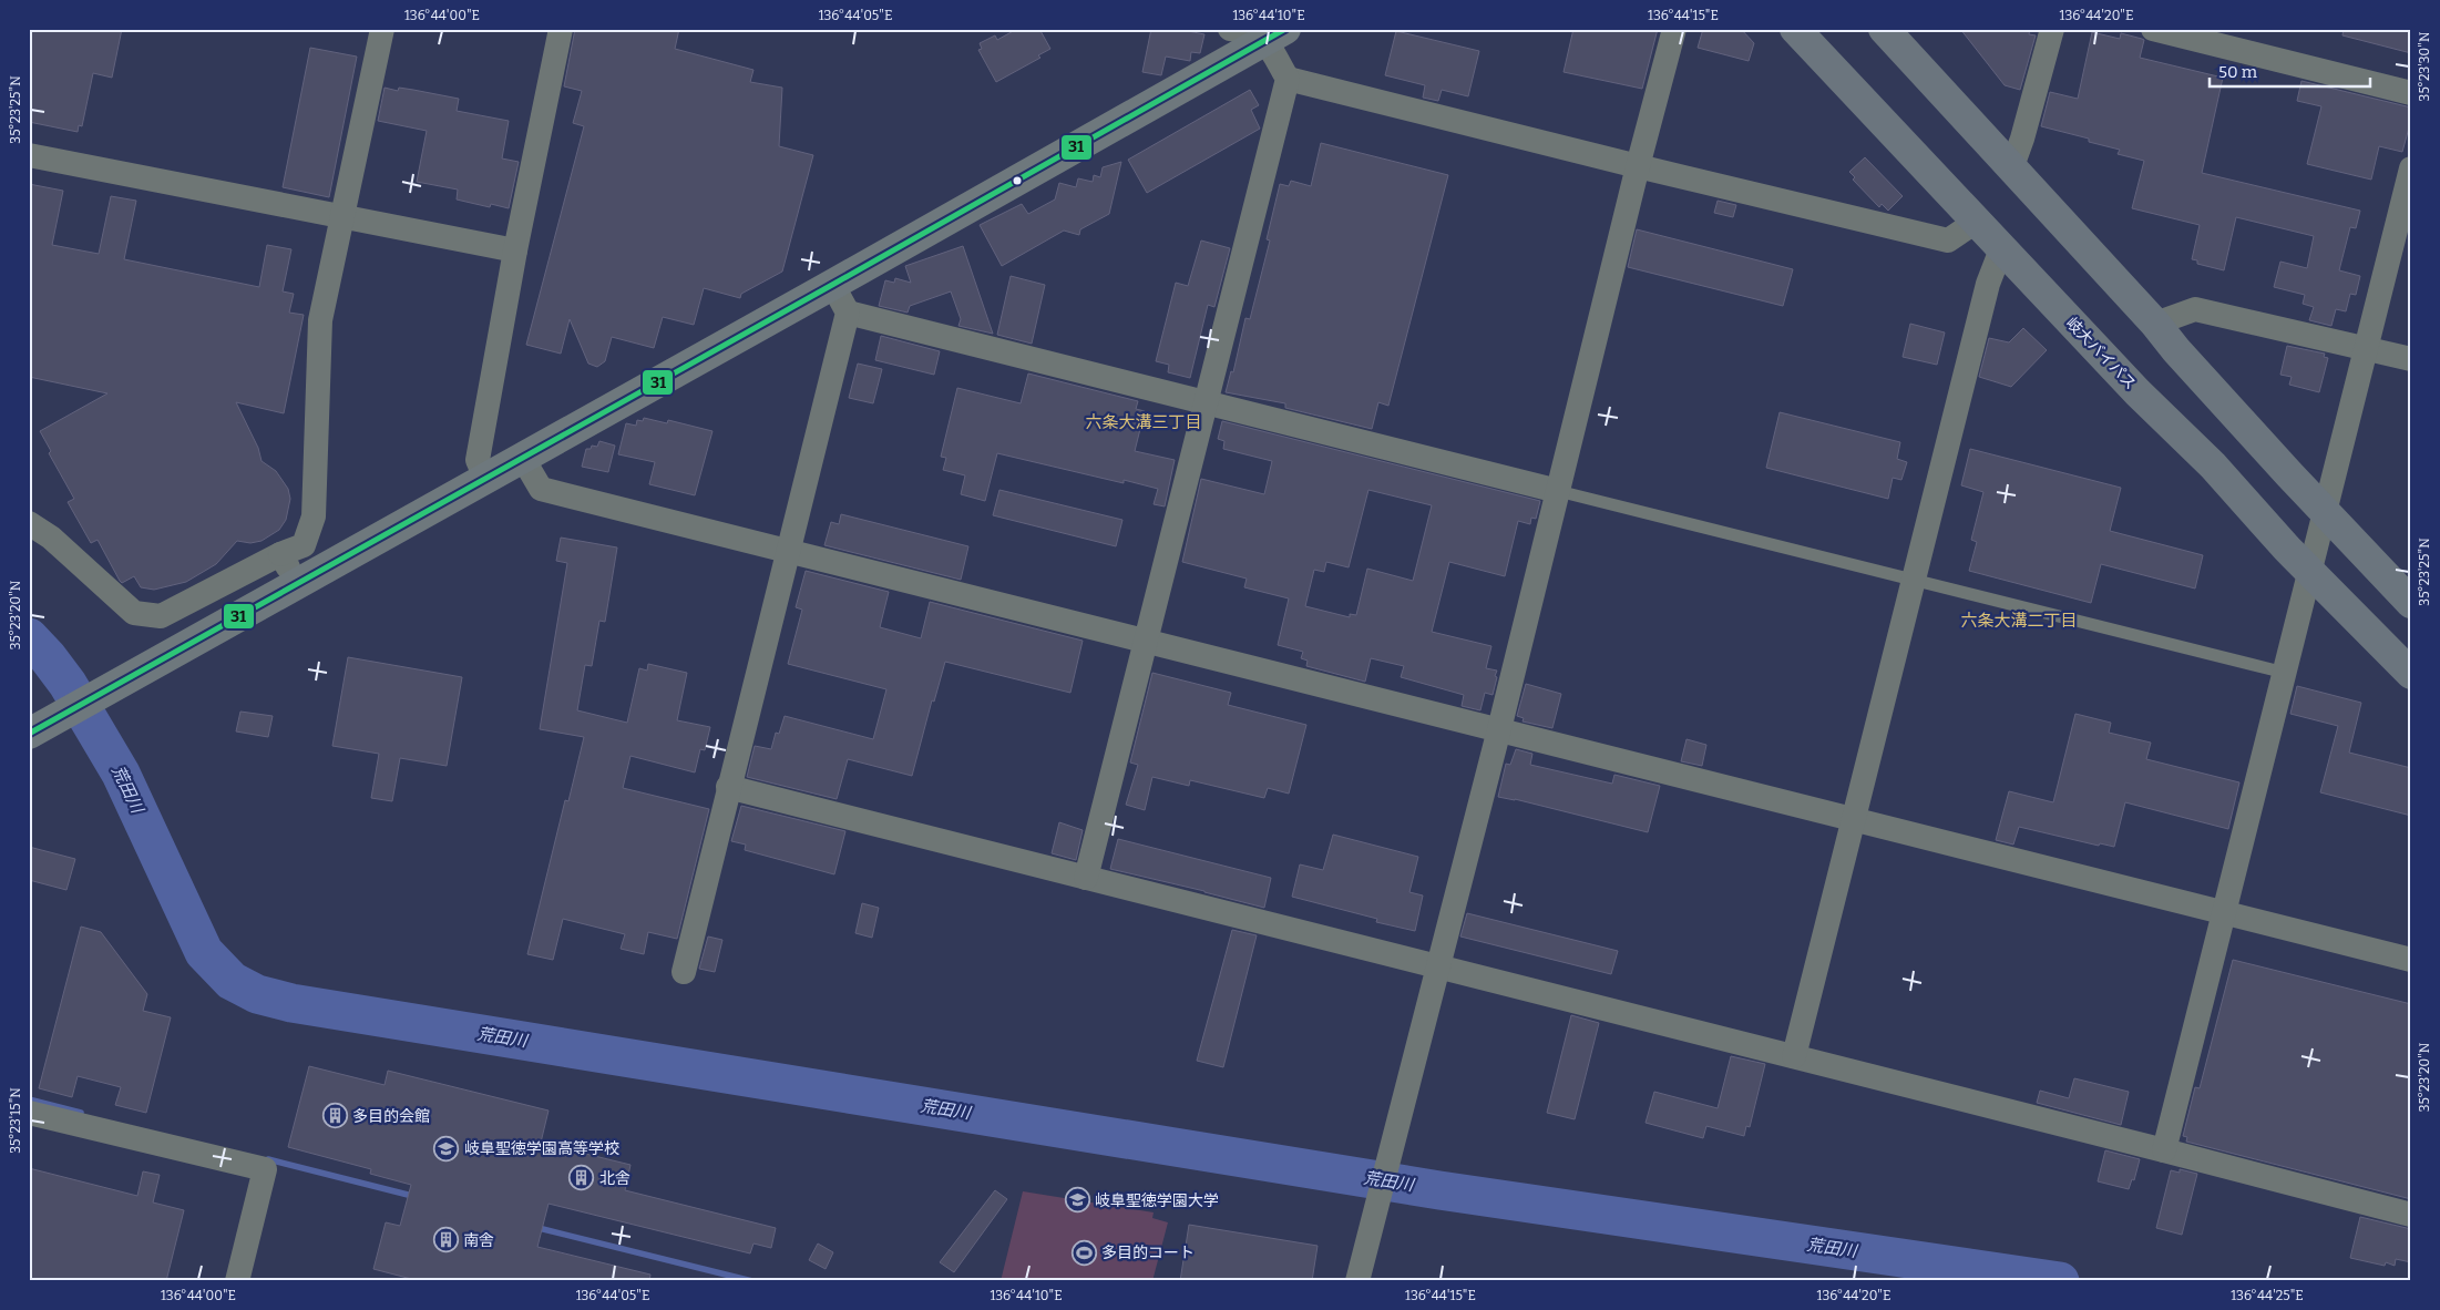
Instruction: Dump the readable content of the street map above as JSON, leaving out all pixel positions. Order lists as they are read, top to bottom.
{
  "streets": {
    "highway": ["岐大バイパス"]
  },
  "districts": ["六条大溝三丁目", "六条大溝二丁目"],
  "water": ["荒田川"],
  "places": {
    "building": ["多目的会館", "北舎", "南舎"],
    "school or university": ["岐阜聖徳学園高等学校", "岐阜聖徳学園大学"],
    "sports": ["多目的コート"]
  },
  "lines": ["transit line 31"],
  "scale_bar": "50 m",
  "coordinates": [
    "136°44'00\"E",
    "136°44'05\"E",
    "136°44'10\"E",
    "136°44'15\"E",
    "136°44'20\"E",
    "35°23'30\"N",
    "35°23'25\"N",
    "35°23'20\"N",
    "35°23'15\"N",
    "136°44'25\"E"
  ]
}
